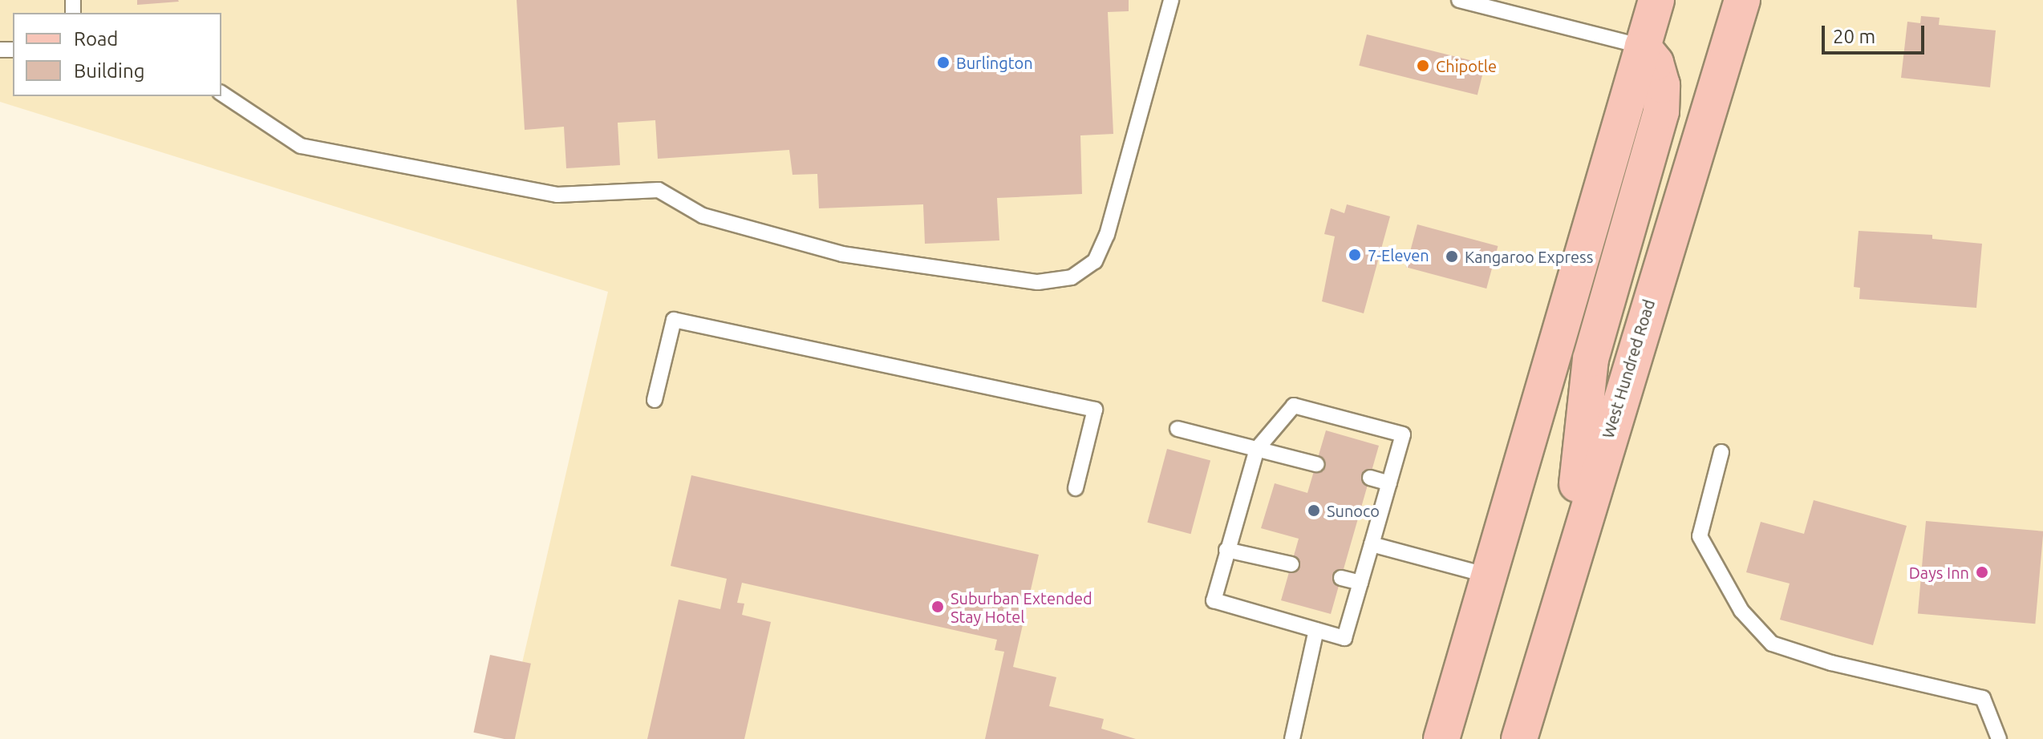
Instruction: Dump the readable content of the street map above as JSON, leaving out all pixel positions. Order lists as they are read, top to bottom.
{
  "streets": {
    "main road": ["West Hundred Road"]
  },
  "places": [
    "Burlington",
    "Chipotle",
    "7-Eleven",
    "Kangaroo Express",
    "Sunoco",
    "Days Inn",
    "Suburban Extended Stay Hotel"
  ],
  "legend": ["Road", "Building"],
  "scale_bar": "20 m"
}
